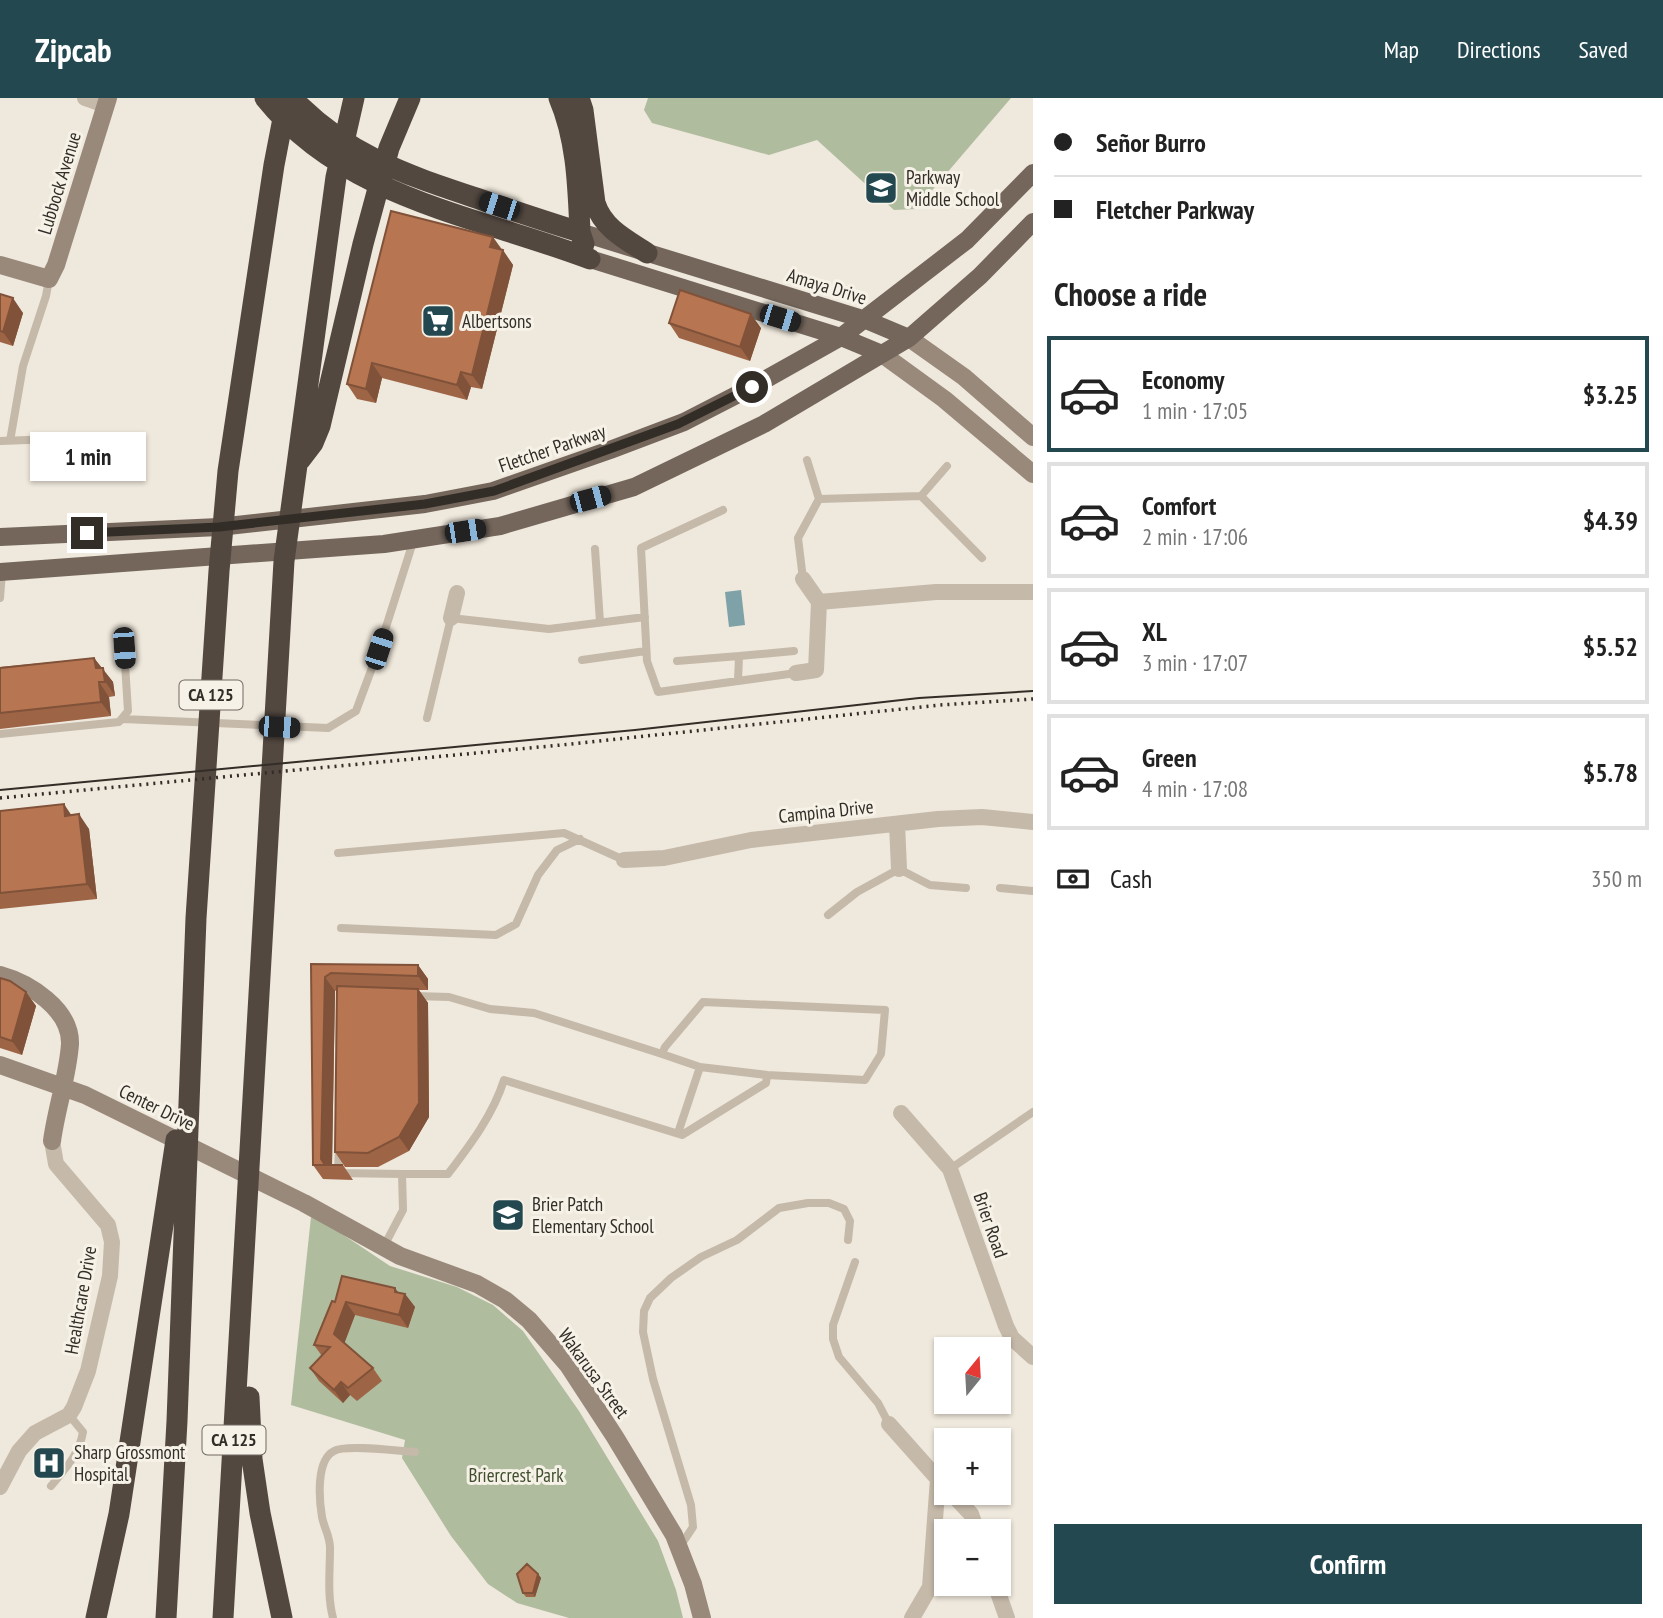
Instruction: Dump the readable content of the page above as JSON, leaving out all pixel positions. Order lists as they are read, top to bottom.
{
  "streets": {
    "highway": ["CA 125"],
    "main road": ["Amaya Drive", "Fletcher Parkway"],
    "street": [
      "Lubbock Avenue",
      "Campina Drive",
      "Center Drive",
      "Brier Road",
      "Healthcare Drive",
      "Wakarusa Street"
    ]
  },
  "crossings": [
    ["Amaya Drive", "Fletcher Parkway"],
    ["Center Drive", "Healthcare Drive"],
    ["Center Drive", "Wakarusa Street"]
  ],
  "parks": ["Briercrest Park"],
  "places": {
    "school or university": ["Parkway Middle School", "Brier Patch Elementary School"],
    "supermarket": ["Albertsons"],
    "hospital": ["Sharp Grossmont Hospital"]
  },
  "north": "top",
  "page": {
    "header": "Zipcab",
    "nav": ["Map", "Directions", "Saved"],
    "banner": ["Señor Burro", "Fletcher Parkway"],
    "heading": "Choose a ride",
    "list": [
      {
        "name": "Economy",
        "note": "1 min · 17:05",
        "value": "$3.25"
      },
      {
        "name": "Comfort",
        "note": "2 min · 17:06",
        "value": "$4.39"
      },
      {
        "name": "XL",
        "note": "3 min · 17:07",
        "value": "$5.52"
      },
      {
        "name": "Green",
        "note": "4 min · 17:08",
        "value": "$5.78"
      }
    ],
    "bubble": "1 min",
    "pay": ["Cash", "350 m"],
    "map_buttons": ["+", "−"],
    "buttons": "Confirm"
  }
}
